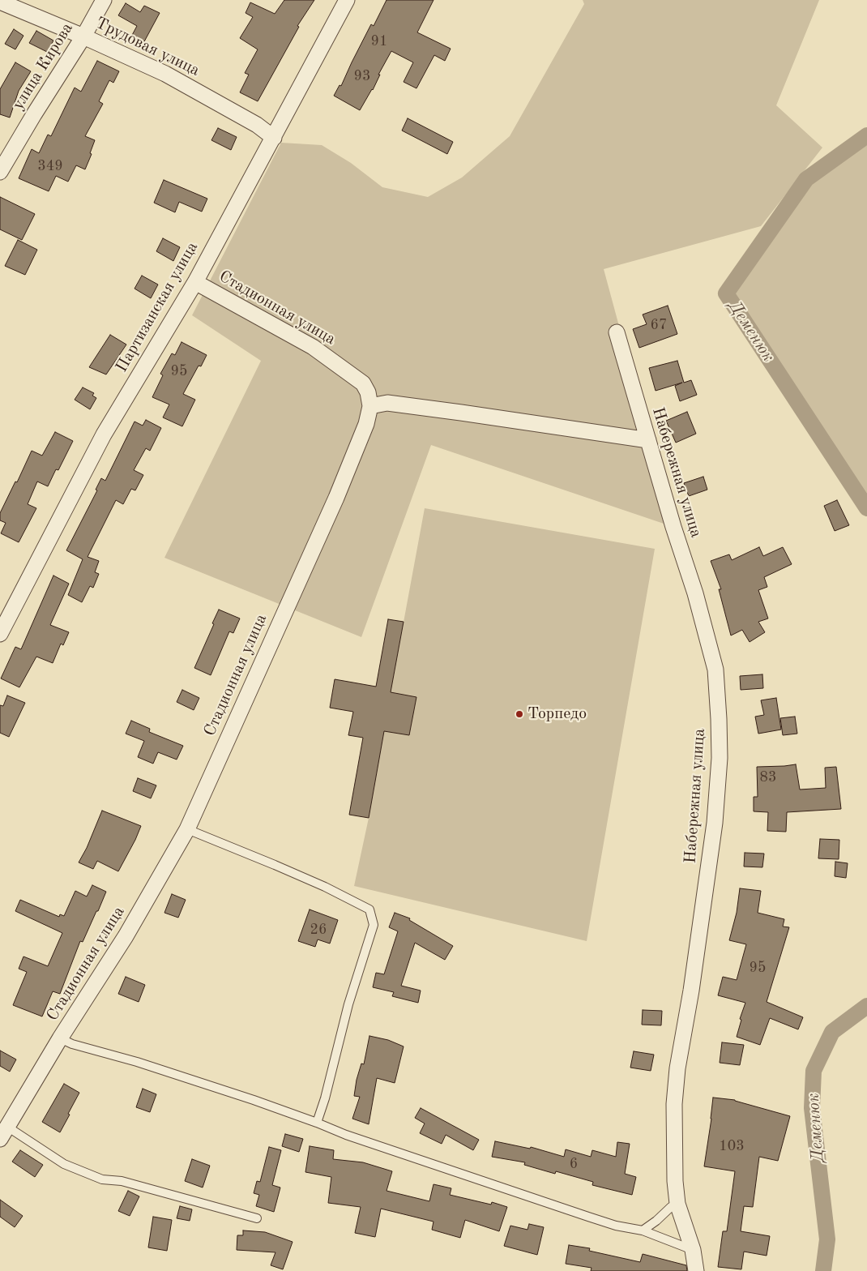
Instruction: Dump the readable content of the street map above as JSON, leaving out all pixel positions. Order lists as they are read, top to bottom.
{
  "streets": {
    "street": [
      "Трудовая улица",
      "улица Кирова",
      "Партизанская улица",
      "Стадионная улица",
      "Набережная улица"
    ]
  },
  "crossings": [
    ["Трудовая улица", "улица Кирова"],
    ["Трудовая улица", "Партизанская улица"],
    ["Партизанская улица", "Стадионная улица"]
  ],
  "water": ["Деменюк"],
  "places": ["Торпедо"],
  "house_numbers": [
    "91",
    "93",
    "349",
    "67",
    "95",
    "83",
    "26",
    "95",
    "103",
    "6"
  ]
}
